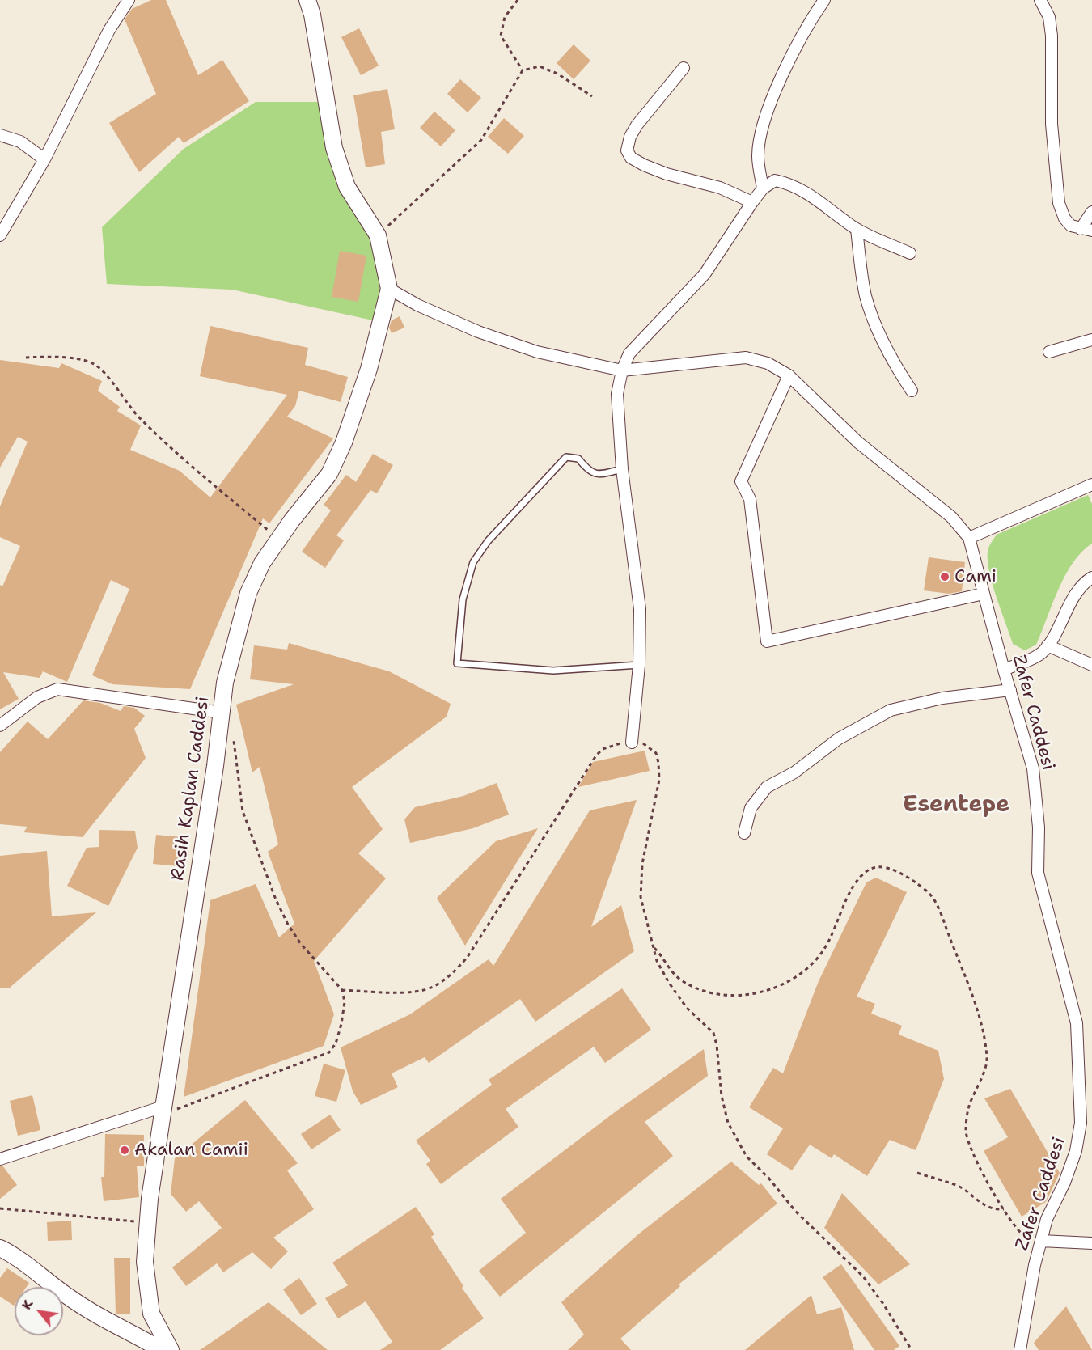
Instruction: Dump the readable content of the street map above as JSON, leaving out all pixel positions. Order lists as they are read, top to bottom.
{
  "streets": {
    "street": ["Zafer Caddesi", "Rasih Kaplan Caddesi"]
  },
  "districts": ["Esentepe"],
  "places": ["Cami", "Akalan Camii"],
  "north": "top left"
}
